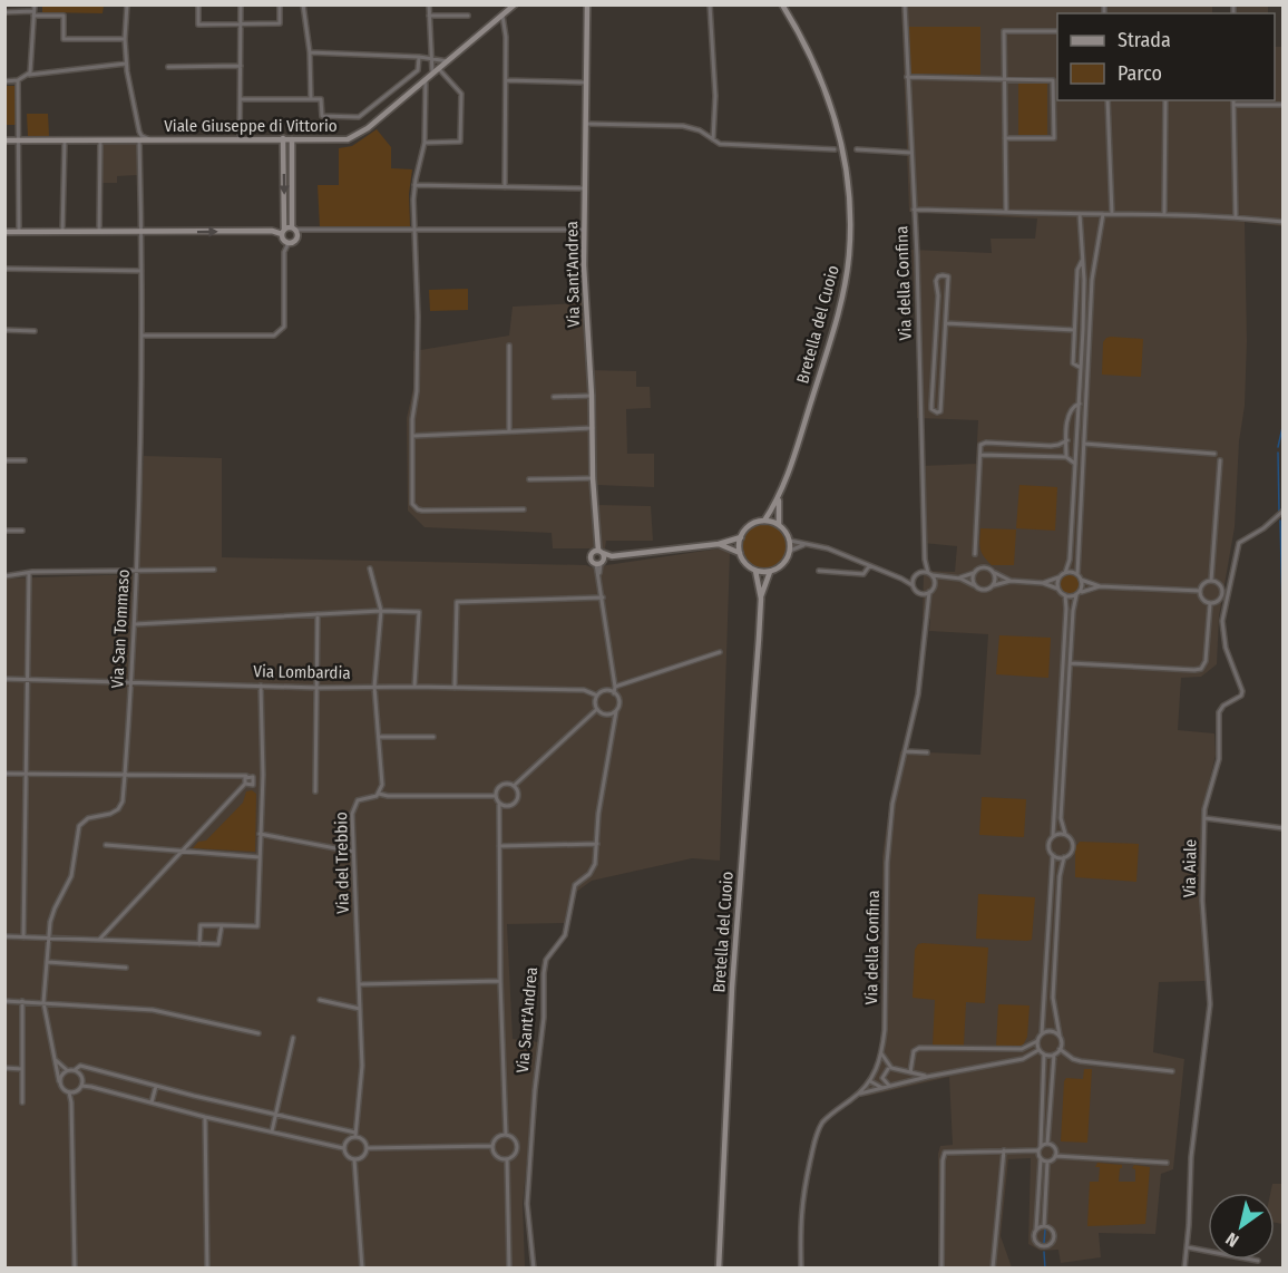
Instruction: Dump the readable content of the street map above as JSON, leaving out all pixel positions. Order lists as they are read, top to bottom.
{
  "streets": {
    "main road": ["Viale Giuseppe di Vittorio", "Via Sant'Andrea", "Bretella del Cuoio"],
    "street": [
      "Via della Confina",
      "Via San Tommaso",
      "Via Lombardia",
      "Via del Trebbio",
      "Via Aiale"
    ]
  },
  "crossings": [
    ["Viale Giuseppe di Vittorio", "Via San Tommaso"],
    ["Via Sant'Andrea", "Via Lombardia"],
    ["Via San Tommaso", "Via Lombardia"]
  ],
  "legend": ["Strada", "Parco"],
  "north": "bottom left"
}
